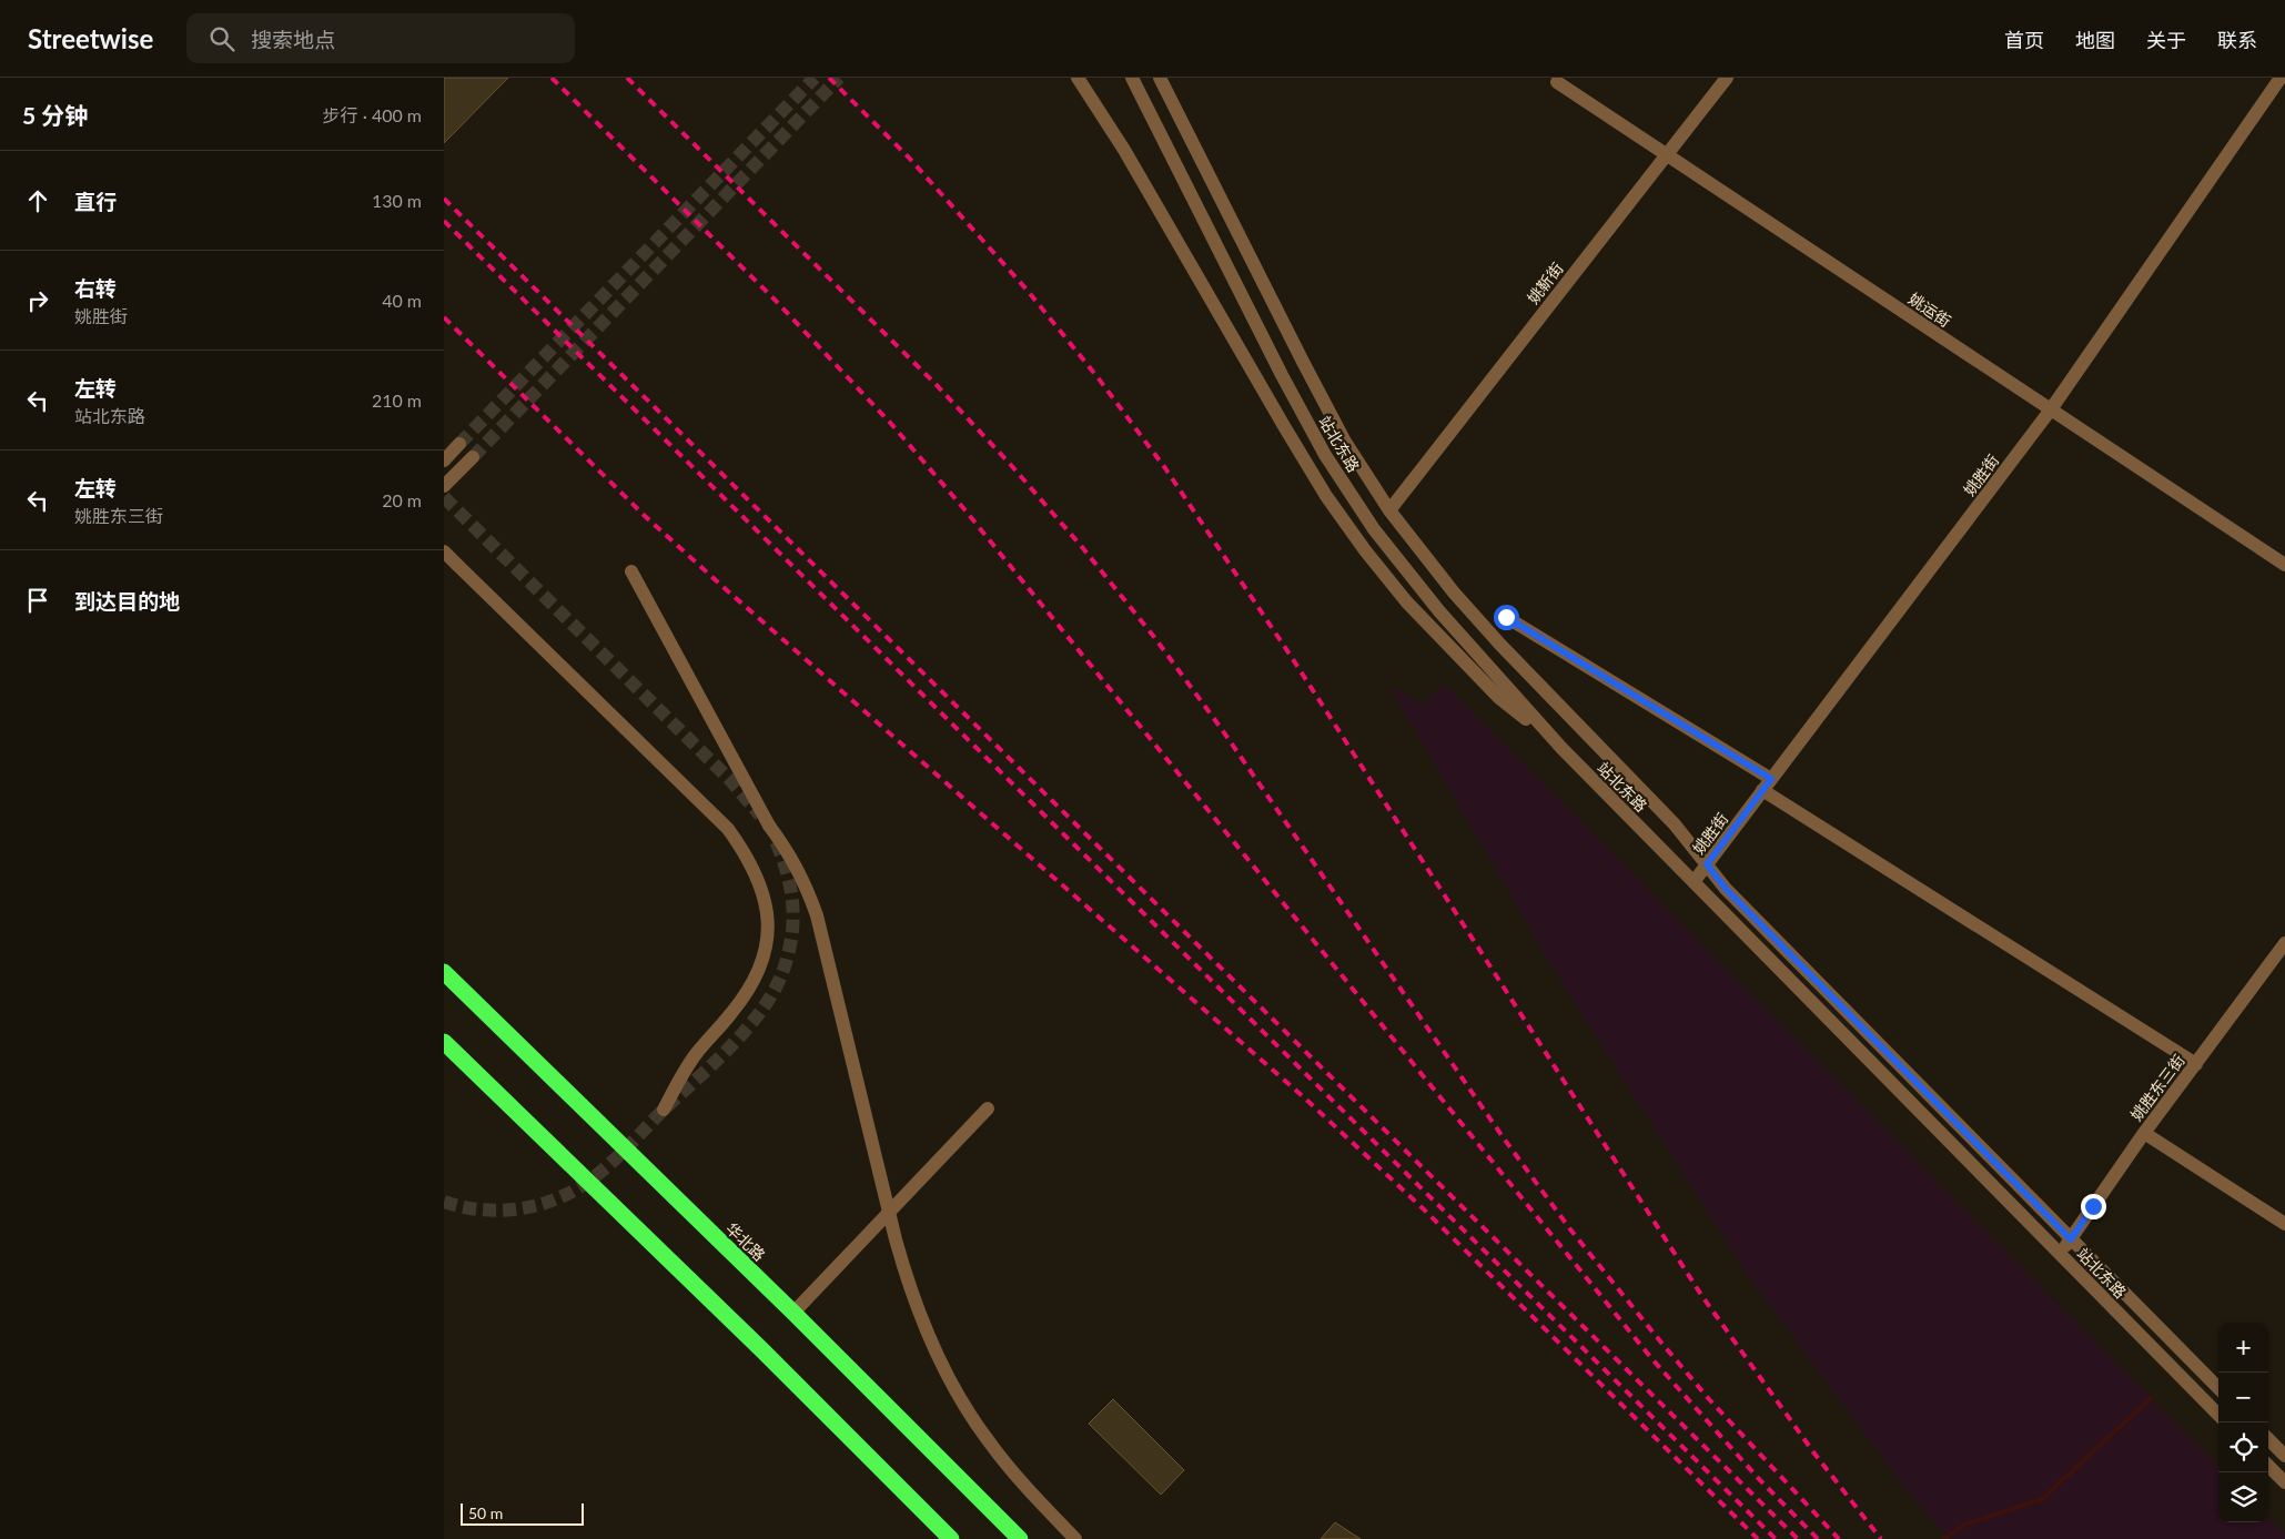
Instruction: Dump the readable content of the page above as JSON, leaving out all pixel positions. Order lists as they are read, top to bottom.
{
  "streets": {
    "highway": ["华北路"],
    "street": [
      "姚靳街",
      "姚运街",
      "站北东路",
      "姚胜街",
      "姚胜东三街"
    ]
  },
  "crossings": [
    ["姚靳街", "姚运街"],
    ["姚靳街", "站北东路"],
    ["姚运街", "姚胜街"],
    ["站北东路", "姚胜街"],
    ["站北东路", "姚胜东三街"]
  ],
  "scale_bar": "50 m",
  "page": {
    "header": "Streetwise",
    "search": "搜索地点",
    "nav": [
      "首页",
      "地图",
      "关于",
      "联系"
    ],
    "heading": ["5 分钟", "步行 · 400 m"],
    "list": [
      ["直行", "130 m"],
      ["右转", "姚胜街", "40 m"],
      ["左转", "站北东路", "210 m"],
      ["左转", "姚胜东三街", "20 m"],
      "到达目的地"
    ],
    "map_buttons": ["+", "−"],
    "scale": "50 m"
  }
}
